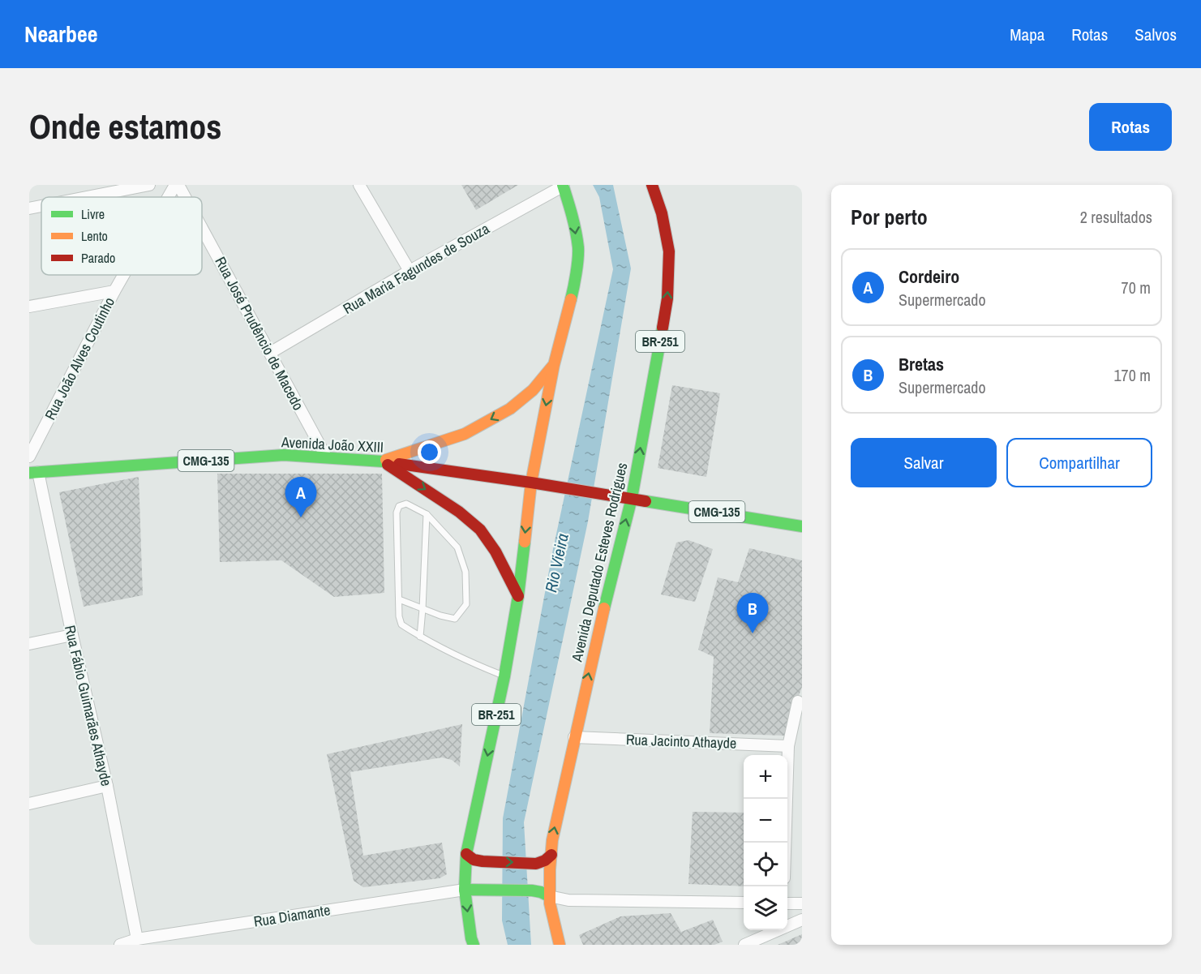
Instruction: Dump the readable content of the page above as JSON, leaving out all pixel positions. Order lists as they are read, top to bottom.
{
  "streets": {
    "main road": [
      "BR-251",
      "Avenida João XXIII",
      "CMG-135",
      "Avenida Deputado Esteves Rodrigues"
    ],
    "street": [
      "Rua Maria Fagundes de Souza",
      "Rua José Prudêncio de Macedo",
      "Rua João Alves Coutinho",
      "Rua Fábio Guimarães Athayde",
      "Rua Jacinto Athayde",
      "Rua Diamante"
    ]
  },
  "crossings": [
    ["Rua Maria Fagundes de Souza", "Rua José Prudêncio de Macedo"],
    ["Rua Maria Fagundes de Souza", "BR-251"],
    ["Rua José Prudêncio de Macedo", "Rua João Alves Coutinho"],
    ["Rua José Prudêncio de Macedo", "Avenida João XXIII"],
    ["BR-251", "Avenida João XXIII"],
    ["BR-251", "Rua Diamante"],
    ["Avenida João XXIII", "CMG-135"],
    ["Avenida João XXIII", "Avenida Deputado Esteves Rodrigues"],
    ["Avenida João XXIII", "Rua Fábio Guimarães Athayde"],
    ["CMG-135", "Avenida Deputado Esteves Rodrigues"],
    ["Avenida Deputado Esteves Rodrigues", "Rua Jacinto Athayde"],
    ["Rua Fábio Guimarães Athayde", "Rua Diamante"]
  ],
  "water": ["Rio Vieira"],
  "legend": ["Livre", "Lento", "Parado"],
  "page": {
    "header": "Nearbee",
    "nav": ["Mapa", "Rotas", "Salvos"],
    "buttons": [
      "Rotas",
      ["Salvar", "Compartilhar"]
    ],
    "title": "Onde estamos",
    "heading": ["Por perto", "2 resultados"],
    "list": [
      {
        "mark": "A",
        "name": "Cordeiro",
        "note": "Supermercado",
        "value": "70 m"
      },
      {
        "mark": "B",
        "name": "Bretas",
        "note": "Supermercado",
        "value": "170 m"
      }
    ],
    "pins": ["A", "B"],
    "map_buttons": ["+", "−"]
  }
}
